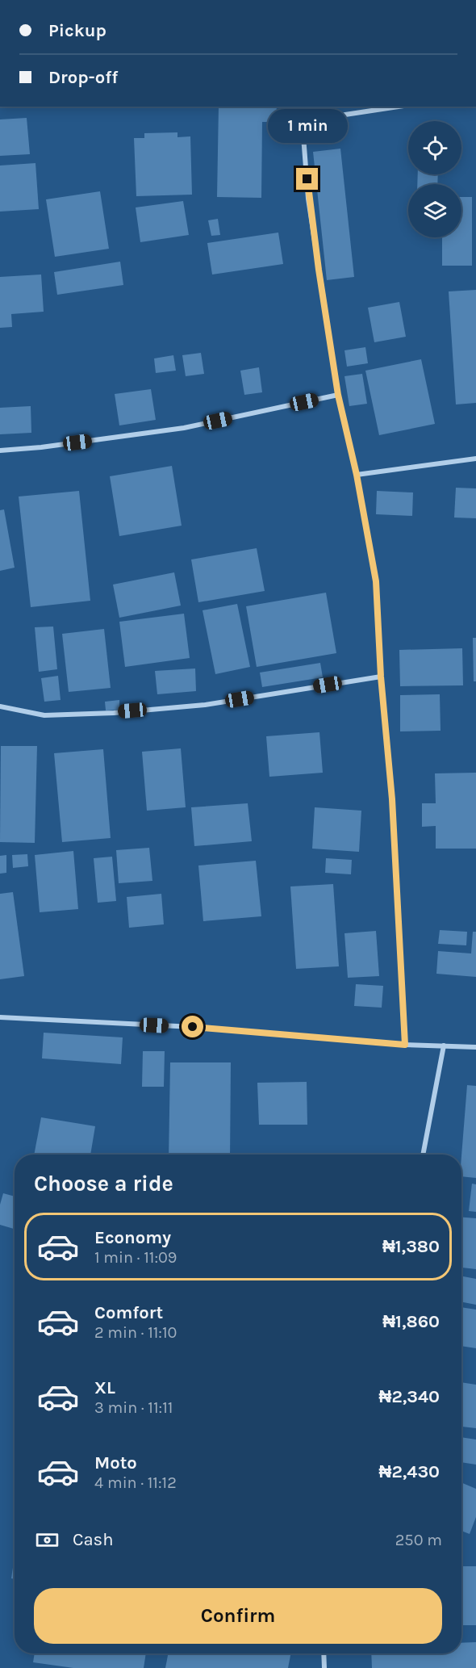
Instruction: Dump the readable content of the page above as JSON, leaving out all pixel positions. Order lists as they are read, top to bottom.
{
  "page": {
    "banner": ["Pickup", "Drop-off"],
    "bubble": "1 min",
    "heading": "Choose a ride",
    "list": [
      {
        "name": "Economy",
        "note": "1 min · 11:09",
        "value": "₦1,380"
      },
      {
        "name": "Comfort",
        "note": "2 min · 11:10",
        "value": "₦1,860"
      },
      {
        "name": "XL",
        "note": "3 min · 11:11",
        "value": "₦2,340"
      },
      {
        "name": "Moto",
        "note": "4 min · 11:12",
        "value": "₦2,430"
      }
    ],
    "pay": ["Cash", "250 m"],
    "buttons": "Confirm"
  }
}
